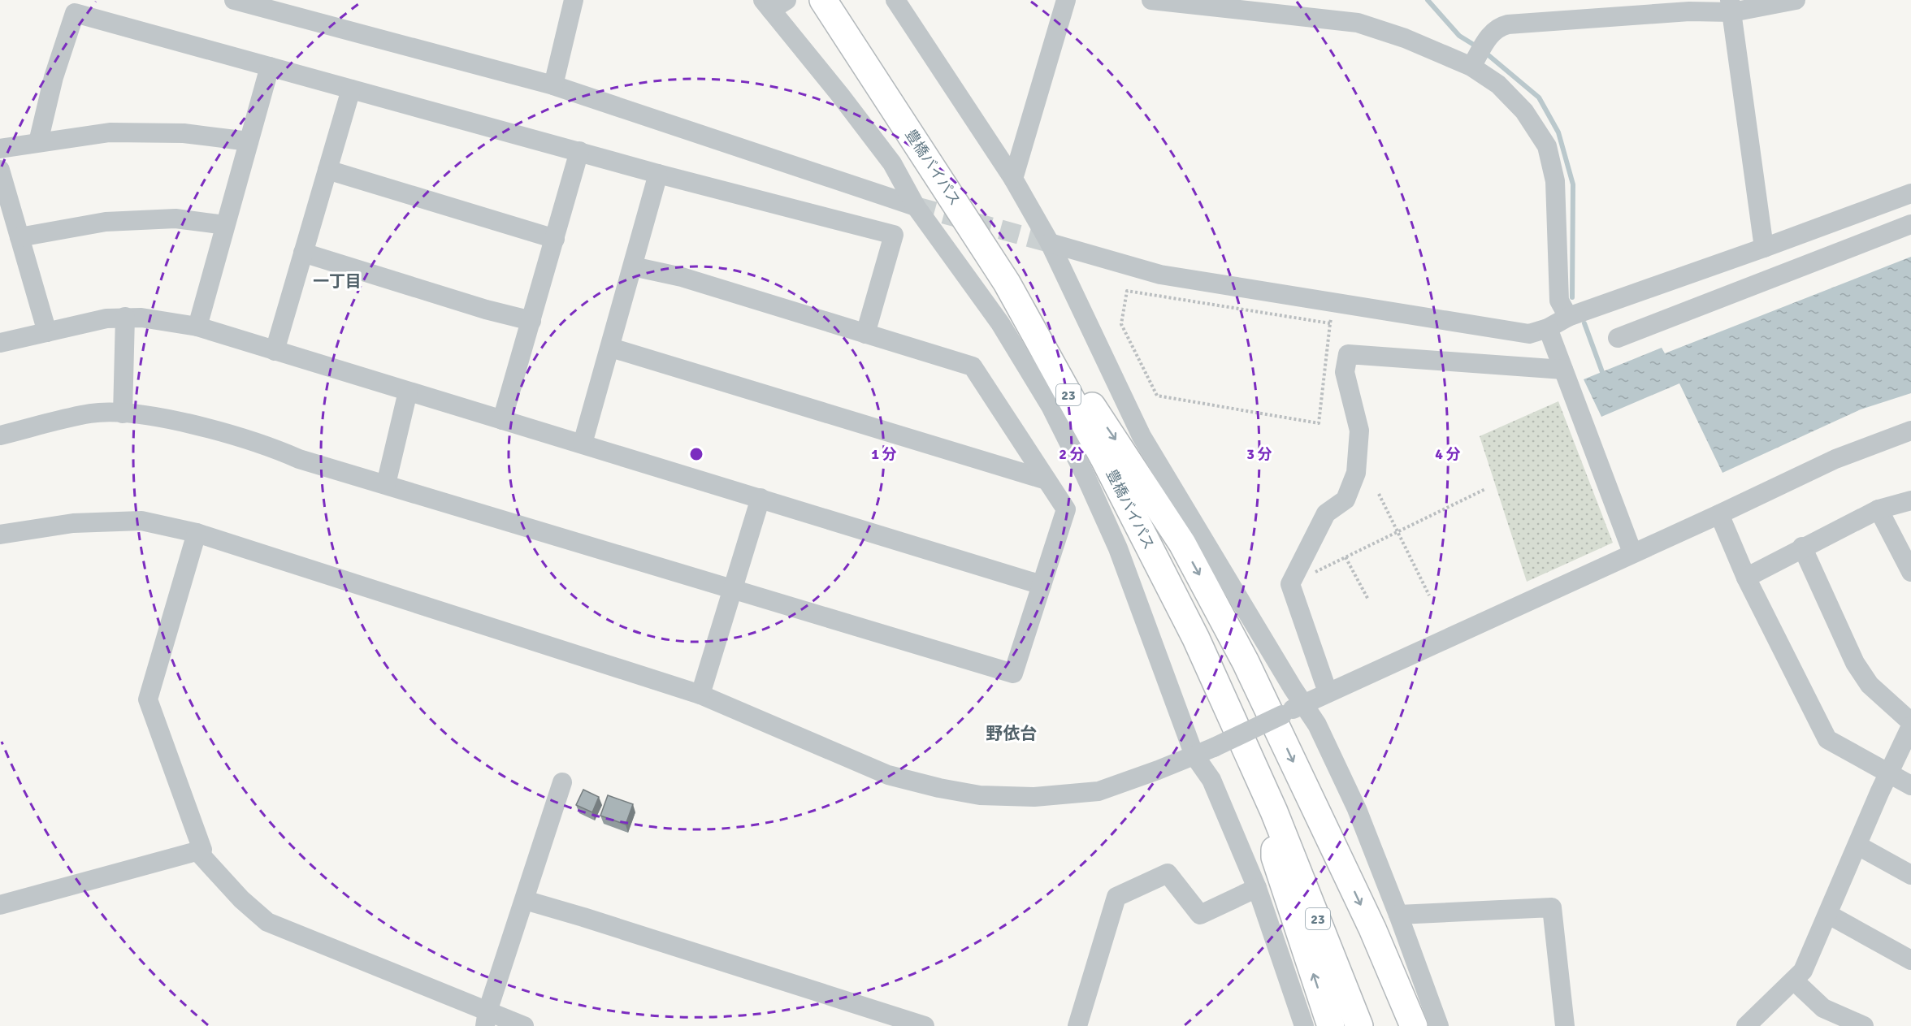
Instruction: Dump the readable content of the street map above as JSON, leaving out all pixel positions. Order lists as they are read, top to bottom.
{
  "streets": {
    "highway": ["豊橋バイパス", "23"]
  },
  "crossings": [
    ["豊橋バイパス", "23"]
  ],
  "districts": ["一丁目", "野依台"],
  "rings": [
    "1 分",
    "2 分",
    "3 分",
    "4 分"
  ]
}
